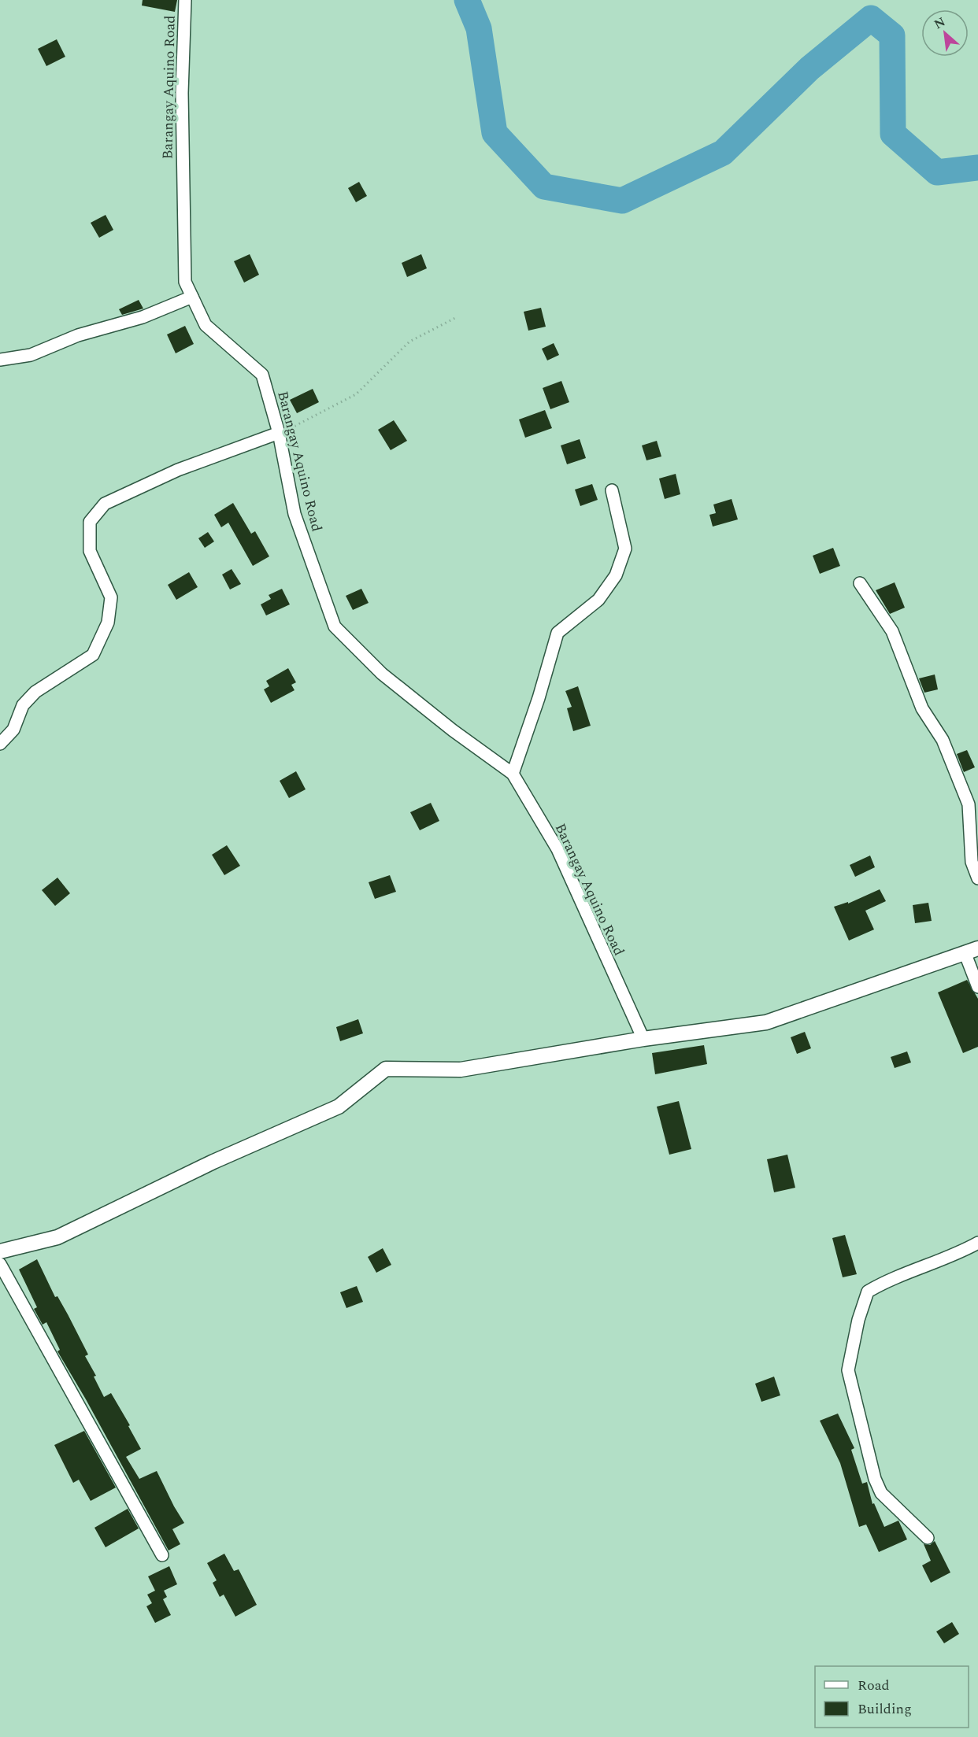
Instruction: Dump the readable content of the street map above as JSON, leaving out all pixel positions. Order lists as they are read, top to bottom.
{
  "streets": {
    "street": ["Barangay Aquino Road"]
  },
  "legend": ["Road", "Building"],
  "north": "top left"
}
